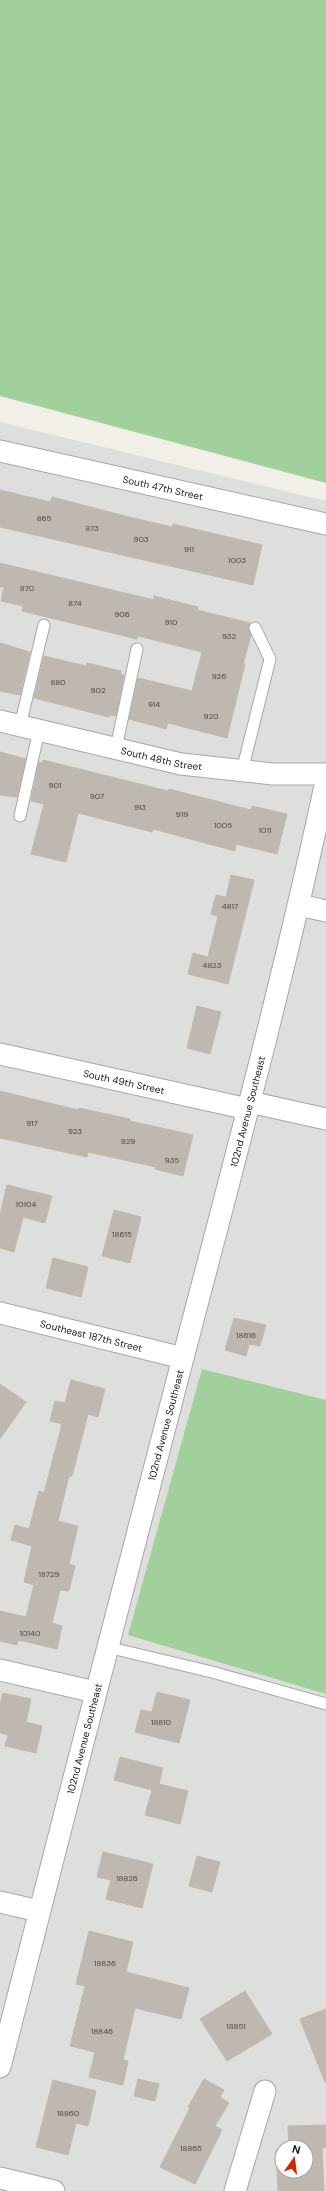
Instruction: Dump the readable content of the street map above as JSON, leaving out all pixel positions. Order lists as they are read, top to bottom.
{
  "streets": {
    "street": [
      "South 47th Street",
      "South 48th Street",
      "South 49th Street",
      "102nd Avenue Southeast",
      "Southeast 187th Street"
    ]
  },
  "crossings": [
    ["South 49th Street", "102nd Avenue Southeast"],
    ["102nd Avenue Southeast", "Southeast 187th Street"]
  ],
  "house_numbers": [
    "865",
    "873",
    "903",
    "911",
    "1003",
    "870",
    "874",
    "906",
    "910",
    "932",
    "926",
    "880",
    "902",
    "914",
    "920",
    "901",
    "907",
    "913",
    "919",
    "1005",
    "1011",
    "4817",
    "4823",
    "917",
    "923",
    "929",
    "935",
    "10104",
    "18615",
    "18616",
    "18729",
    "10140",
    "18810",
    "18826",
    "18836",
    "18851",
    "18846",
    "18860",
    "18865"
  ],
  "north": "top"
}
